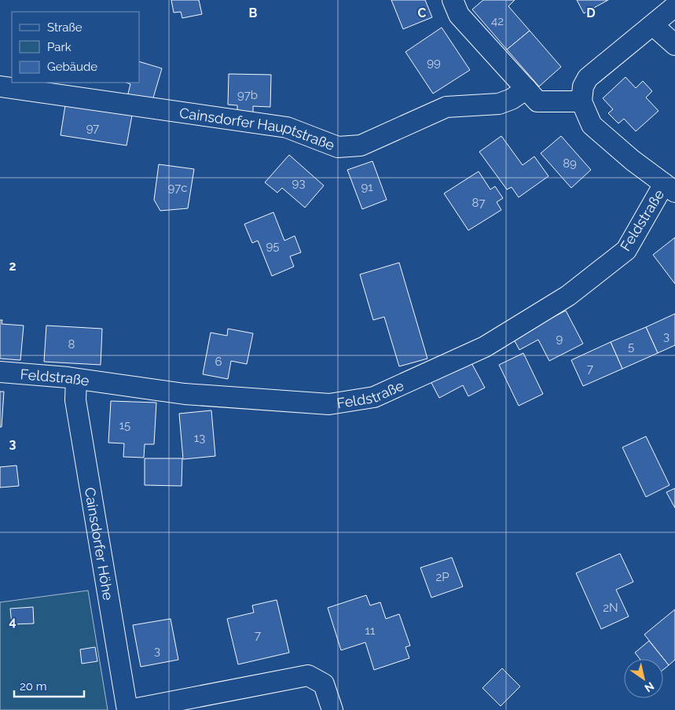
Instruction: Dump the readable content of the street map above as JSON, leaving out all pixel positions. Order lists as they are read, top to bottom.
{
  "streets": {
    "street": ["Cainsdorfer Hauptstraße", "Feldstraße", "Cainsdorfer Höhe"]
  },
  "crossings": [
    ["Feldstraße", "Cainsdorfer Höhe"]
  ],
  "house_numbers": [
    "42",
    "99",
    "97b",
    "97",
    "89",
    "93",
    "91",
    "97c",
    "87",
    "95",
    "3",
    "9",
    "8",
    "5",
    "6",
    "7",
    "15",
    "13",
    "2P",
    "2N",
    "11",
    "7",
    "3"
  ],
  "legend": ["Straße", "Park", "Gebäude"],
  "scale_bar": "20 m",
  "north": "bottom right",
  "grid": {
    "columns": ["B", "C", "D"],
    "rows": ["2", "3", "4"]
  }
}
